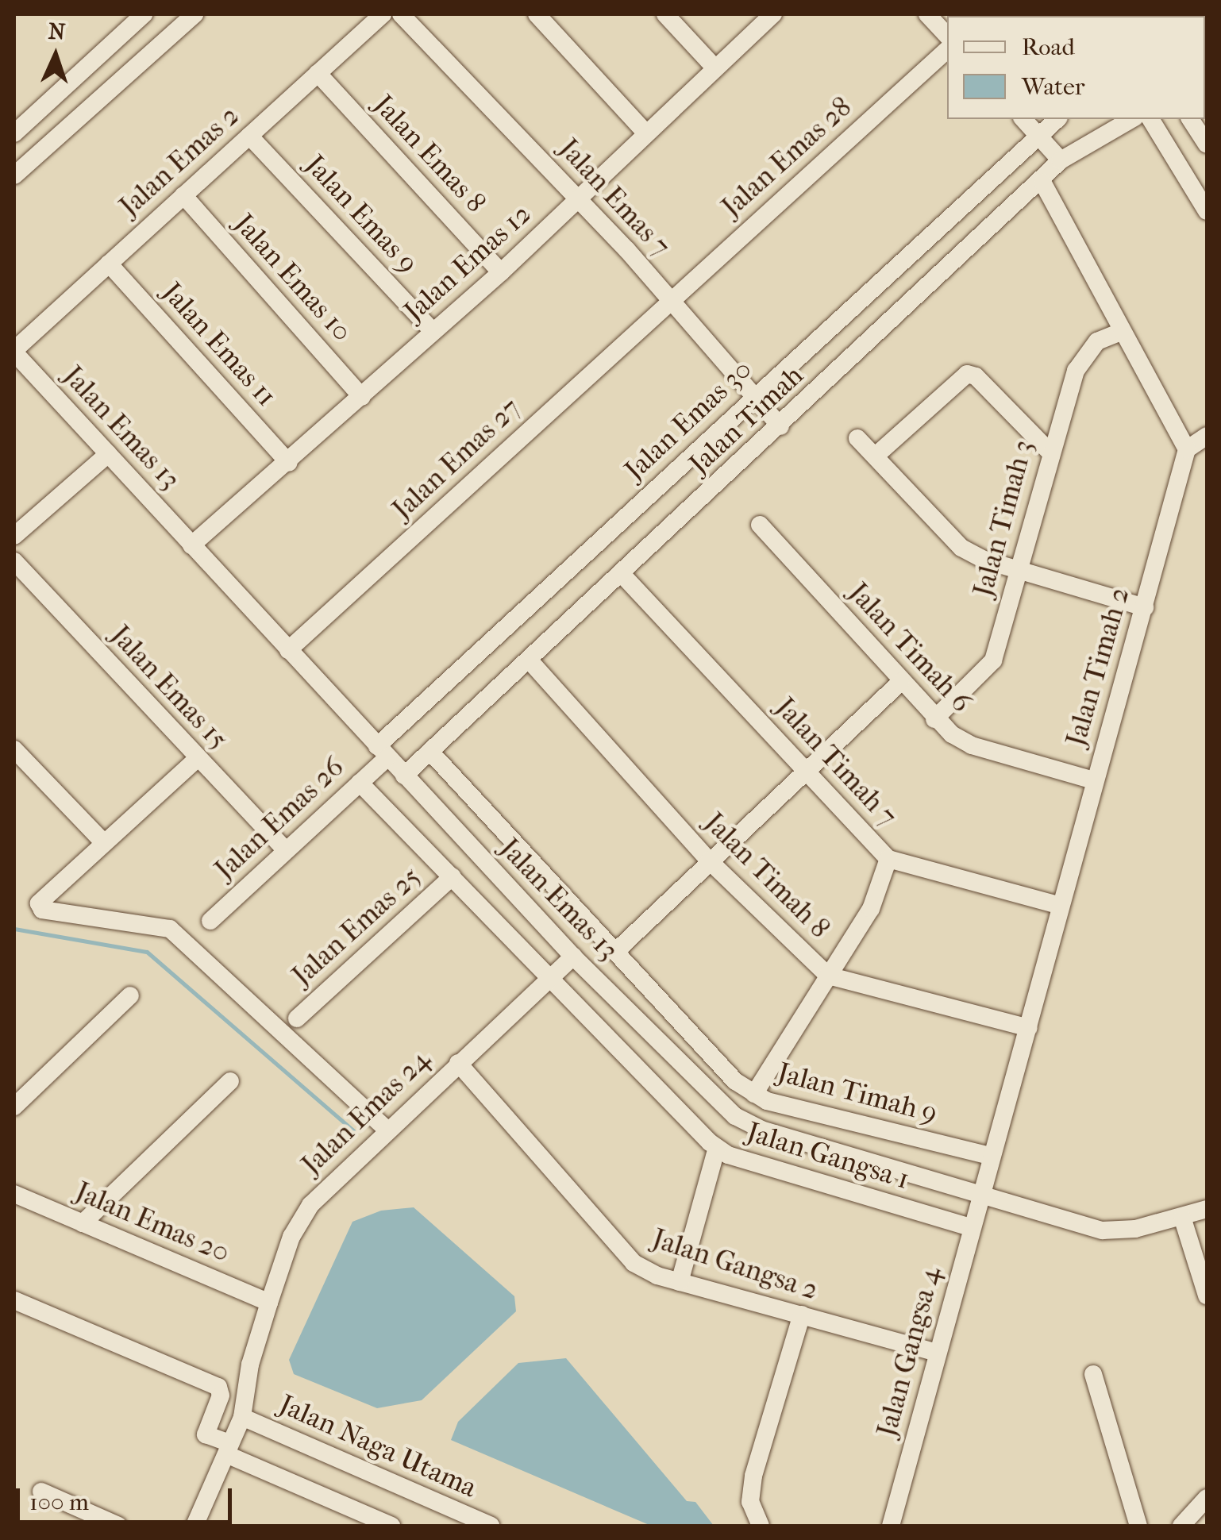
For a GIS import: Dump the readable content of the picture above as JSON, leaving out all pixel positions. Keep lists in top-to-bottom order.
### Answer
{
  "streets": {
    "street": [
      "Jalan Emas 8",
      "Jalan Emas 28",
      "Jalan Emas 2",
      "Jalan Emas 7",
      "Jalan Emas 9",
      "Jalan Emas 12",
      "Jalan Emas 10",
      "Jalan Emas 11",
      "Jalan Emas 30",
      "Jalan Timah",
      "Jalan Emas 13",
      "Jalan Emas 27",
      "Jalan Timah 3",
      "Jalan Timah 6",
      "Jalan Timah 2",
      "Jalan Emas 15",
      "Jalan Timah 7",
      "Jalan Emas 26",
      "Jalan Timah 8",
      "Jalan Emas 25",
      "Jalan Timah 9",
      "Jalan Emas 24",
      "Jalan Gangsa 1",
      "Jalan Emas 20",
      "Jalan Gangsa 2",
      "Jalan Gangsa 4",
      "Jalan Naga Utama"
    ]
  },
  "crossings": [
    ["Jalan Emas 8", "Jalan Emas 2"],
    ["Jalan Emas 8", "Jalan Emas 12"],
    ["Jalan Emas 28", "Jalan Emas 7"],
    ["Jalan Emas 28", "Jalan Emas 27"],
    ["Jalan Emas 2", "Jalan Emas 9"],
    ["Jalan Emas 2", "Jalan Emas 10"],
    ["Jalan Emas 2", "Jalan Emas 11"],
    ["Jalan Emas 2", "Jalan Emas 13"],
    ["Jalan Emas 7", "Jalan Emas 12"],
    ["Jalan Emas 7", "Jalan Emas 30"],
    ["Jalan Emas 7", "Jalan Timah"],
    ["Jalan Emas 7", "Jalan Emas 27"],
    ["Jalan Emas 9", "Jalan Emas 12"],
    ["Jalan Emas 12", "Jalan Emas 10"],
    ["Jalan Emas 12", "Jalan Emas 11"],
    ["Jalan Emas 12", "Jalan Emas 13"],
    ["Jalan Emas 30", "Jalan Emas 13"],
    ["Jalan Emas 30", "Jalan Emas 26"],
    ["Jalan Timah", "Jalan Emas 13"],
    ["Jalan Timah", "Jalan Timah 7"],
    ["Jalan Timah", "Jalan Timah 8"],
    ["Jalan Timah", "Jalan Timah 9"],
    ["Jalan Emas 13", "Jalan Emas 27"],
    ["Jalan Emas 13", "Jalan Timah 2"],
    ["Jalan Emas 13", "Jalan Emas 26"],
    ["Jalan Emas 13", "Jalan Emas 24"],
    ["Jalan Emas 13", "Jalan Gangsa 4"],
    ["Jalan Timah 3", "Jalan Timah 6"],
    ["Jalan Timah 6", "Jalan Timah 2"],
    ["Jalan Timah 2", "Jalan Timah 7"],
    ["Jalan Timah 2", "Jalan Timah 8"],
    ["Jalan Timah 2", "Jalan Timah 9"],
    ["Jalan Timah 2", "Jalan Gangsa 4"],
    ["Jalan Emas 15", "Jalan Emas 26"],
    ["Jalan Emas 26", "Jalan Gangsa 1"],
    ["Jalan Emas 25", "Jalan Gangsa 1"],
    ["Jalan Emas 24", "Jalan Gangsa 1"],
    ["Jalan Emas 24", "Jalan Emas 20"],
    ["Jalan Emas 24", "Jalan Gangsa 2"],
    ["Jalan Emas 24", "Jalan Naga Utama"],
    ["Jalan Gangsa 1", "Jalan Gangsa 4"],
    ["Jalan Gangsa 2", "Jalan Gangsa 4"]
  ],
  "legend": ["Road", "Water"],
  "scale_bar": "100 m",
  "north": "top"
}
